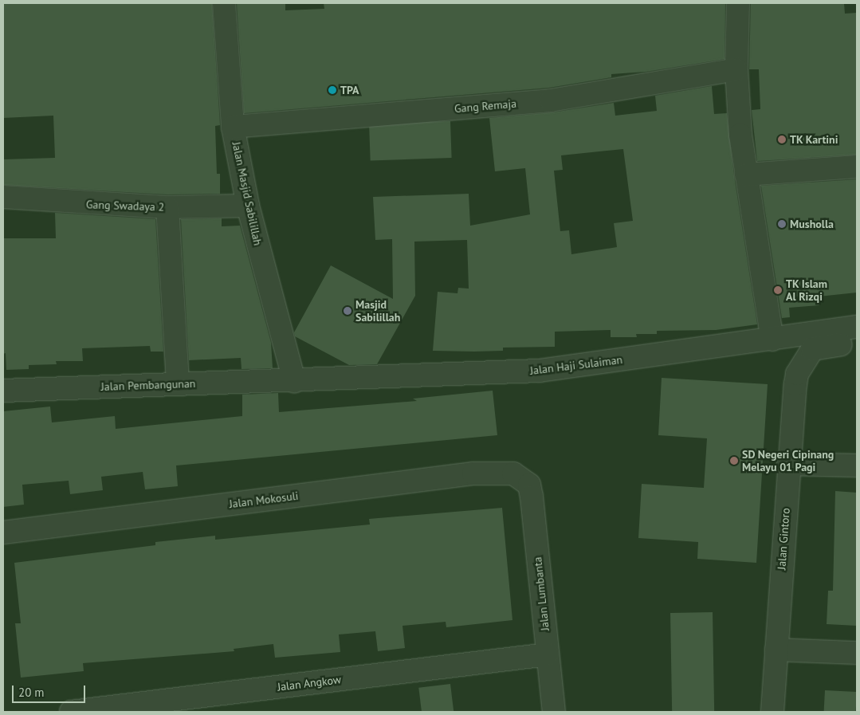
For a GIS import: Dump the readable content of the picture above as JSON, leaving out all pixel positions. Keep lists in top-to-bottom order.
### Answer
{
  "streets": {
    "street": [
      "Gang Remaja",
      "Jalan Masjid Sabilillah",
      "Gang Swadaya 2",
      "Jalan Haji Sulaiman",
      "Jalan Pembangunan",
      "Jalan Mokosuli",
      "Jalan Gintoro",
      "Jalan Lumbanta",
      "Jalan Angkow"
    ]
  },
  "crossings": [
    ["Gang Remaja", "Jalan Masjid Sabilillah"],
    ["Jalan Masjid Sabilillah", "Gang Swadaya 2"],
    ["Jalan Masjid Sabilillah", "Jalan Haji Sulaiman"],
    ["Jalan Masjid Sabilillah", "Jalan Pembangunan"],
    ["Jalan Haji Sulaiman", "Jalan Pembangunan"],
    ["Jalan Mokosuli", "Jalan Lumbanta"],
    ["Jalan Lumbanta", "Jalan Angkow"]
  ],
  "places": [
    "TPA",
    "TK Kartini",
    "Musholla",
    "TK Islam Al Rizqi",
    "Masjid Sabilillah",
    "SD Negeri Cipinang Melayu 01 Pagi"
  ],
  "scale_bar": "20 m"
}
